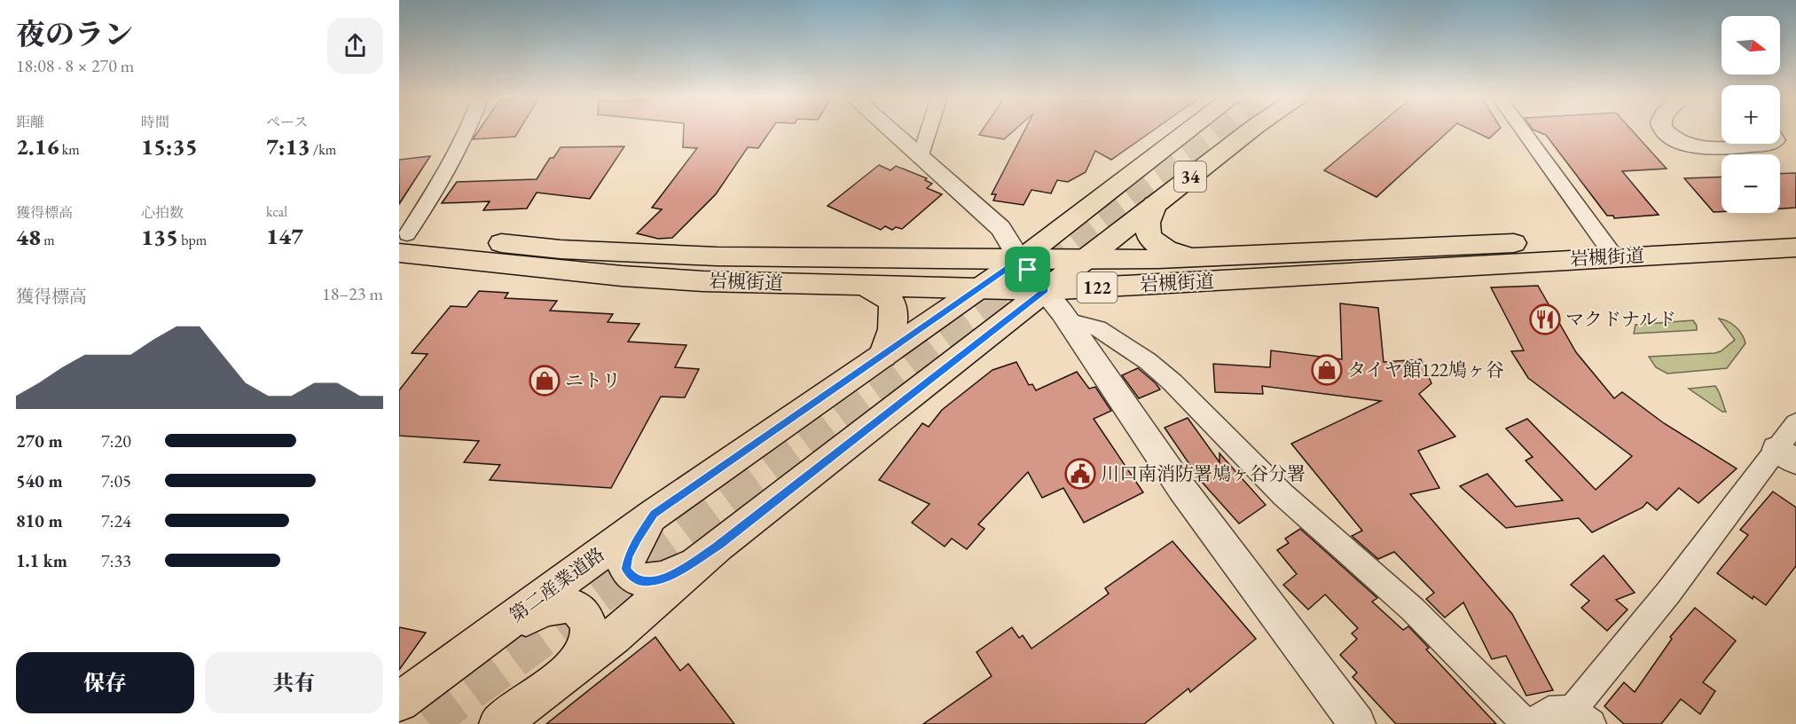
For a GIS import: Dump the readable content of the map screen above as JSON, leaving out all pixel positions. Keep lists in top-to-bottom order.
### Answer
{
  "streets": {
    "main road": [
      "34",
      "岩槻街道",
      "122",
      "第二産業道路"
    ]
  },
  "crossings": [
    ["34", "岩槻街道"],
    ["岩槻街道", "第二産業道路"]
  ],
  "places": {
    "restaurant": ["マクドナルド"],
    "shop": ["タイヤ館122鳩ヶ谷", "ニトリ"],
    "public building": ["川口南消防署鳩ヶ谷分署"]
  },
  "north": "right",
  "page": {
    "heading": ["夜のラン", "18:08 · 8 × 270 m"],
    "map_buttons": ["+", "−"],
    "stats": [
      ["距離", "2.16 km"],
      ["時間", "15:35"],
      ["ペース", "7:13 /km"],
      ["獲得標高", "48 m"],
      ["心拍数", "135 bpm"],
      ["kcal", "147"]
    ],
    "chart": ["獲得標高", "18–23 m"],
    "list": [
      {
        "name": "270 m",
        "note": "7:20"
      },
      {
        "name": "540 m",
        "note": "7:05"
      },
      {
        "name": "810 m",
        "note": "7:24"
      },
      {
        "name": "1.1 km",
        "note": "7:33"
      }
    ],
    "buttons": ["保存", "共有"]
  }
}
